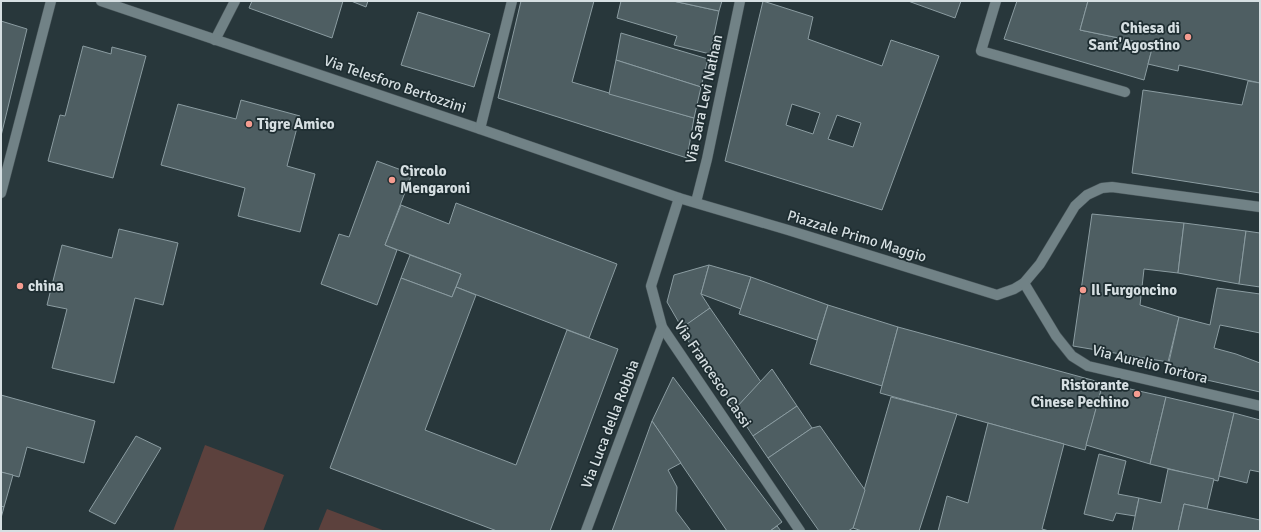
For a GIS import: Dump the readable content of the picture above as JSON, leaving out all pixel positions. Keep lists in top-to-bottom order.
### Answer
{
  "streets": {
    "street": [
      "Via Telesforo Bertozzini",
      "Via Sara Levi Nathan",
      "Piazzale Primo Maggio",
      "Via Aurelio Tortora",
      "Via Francesco Cassi",
      "Via Luca della Robbia"
    ]
  },
  "crossings": [
    ["Via Telesforo Bertozzini", "Piazzale Primo Maggio"],
    ["Via Telesforo Bertozzini", "Via Francesco Cassi"],
    ["Via Sara Levi Nathan", "Piazzale Primo Maggio"],
    ["Piazzale Primo Maggio", "Via Aurelio Tortora"],
    ["Piazzale Primo Maggio", "Via Francesco Cassi"],
    ["Via Francesco Cassi", "Via Luca della Robbia"]
  ],
  "places": [
    "Chiesa di Sant'Agostino",
    "Tigre Amico",
    "Circolo Mengaroni",
    "china",
    "Il Furgoncino",
    "Ristorante Cinese Pechino"
  ]
}
